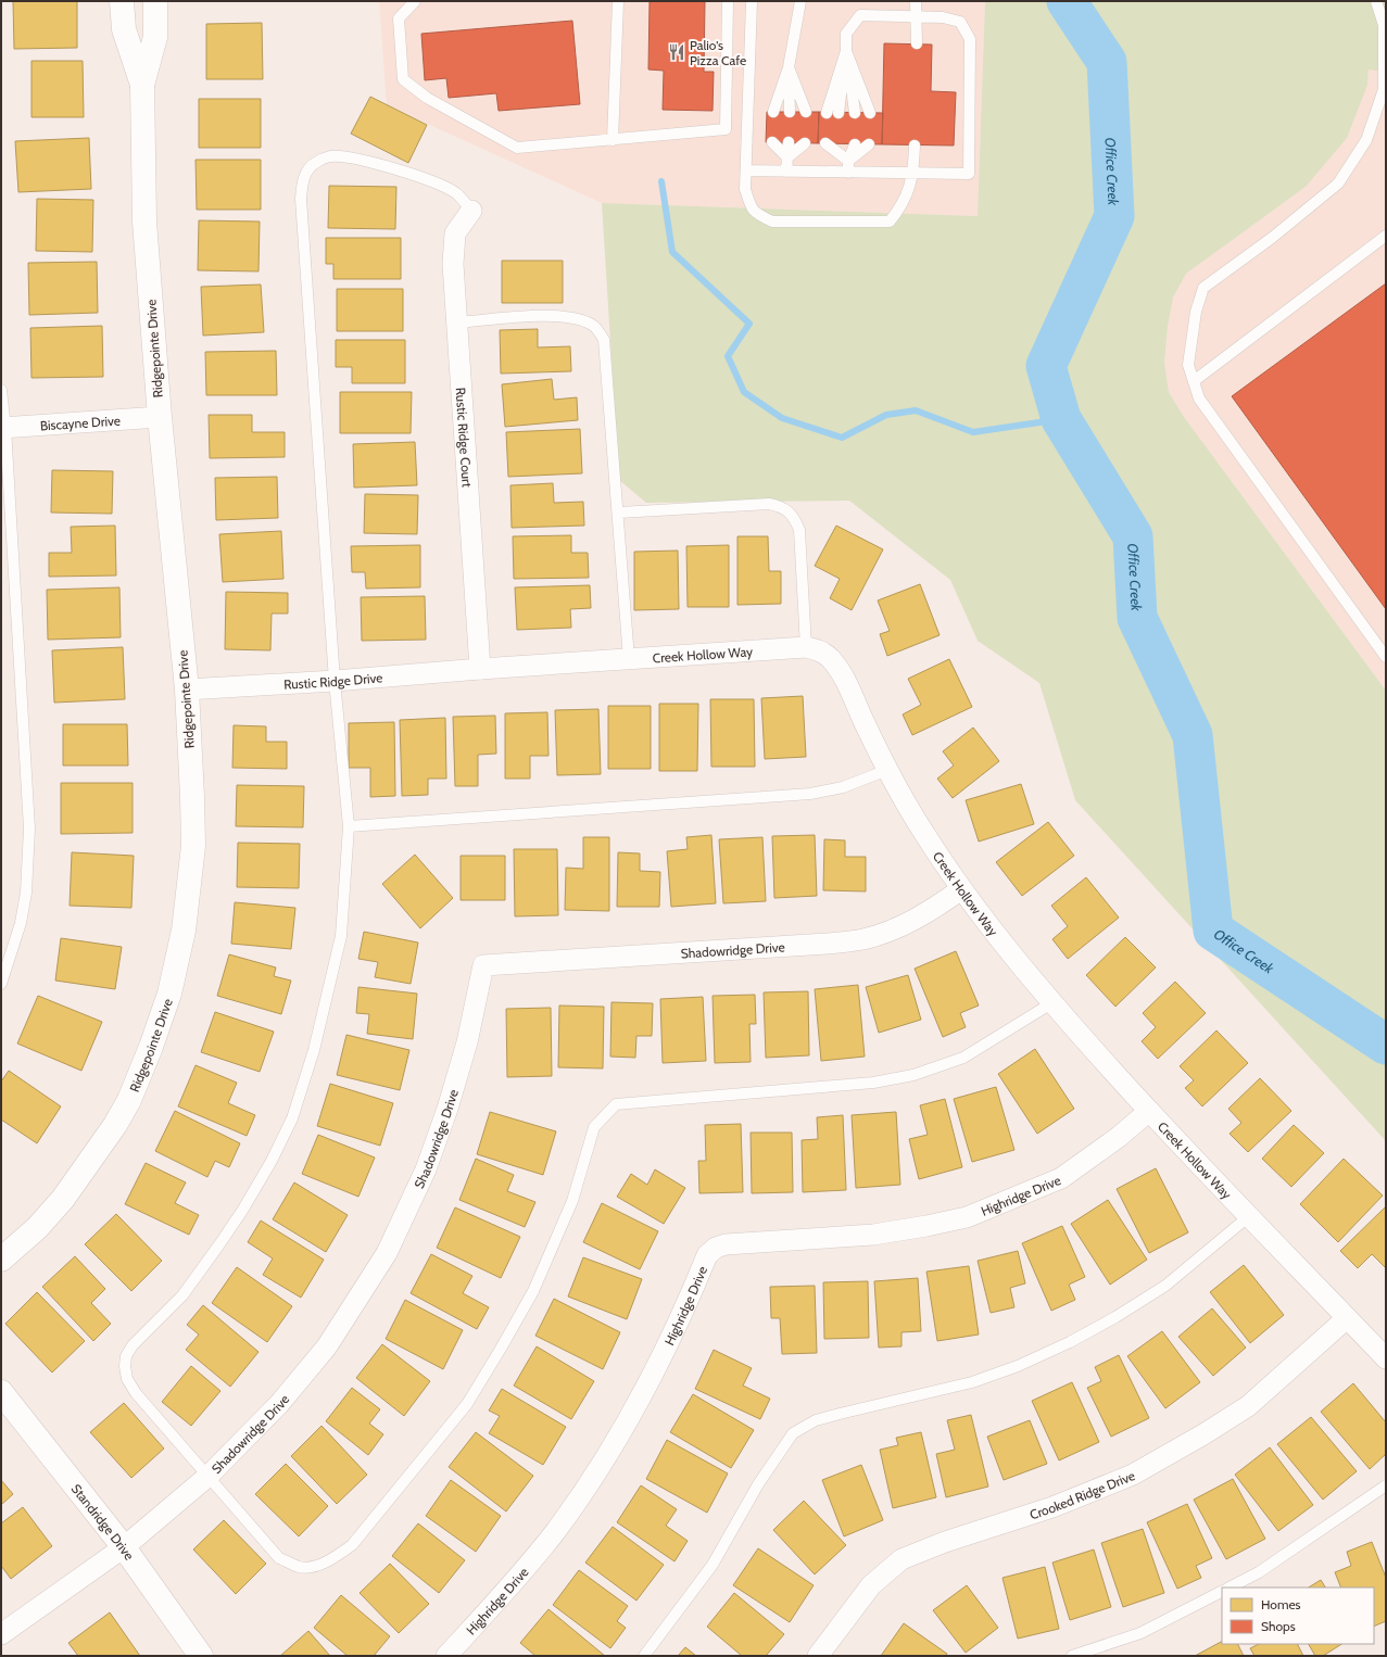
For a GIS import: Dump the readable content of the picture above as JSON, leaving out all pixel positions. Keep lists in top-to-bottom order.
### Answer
{
  "streets": {
    "street": [
      "Ridgepointe Drive",
      "Biscayne Drive",
      "Rustic Ridge Court",
      "Creek Hollow Way",
      "Rustic Ridge Drive",
      "Shadowridge Drive",
      "Highridge Drive",
      "Crooked Ridge Drive",
      "Standridge Drive"
    ]
  },
  "crossings": [
    ["Ridgepointe Drive", "Biscayne Drive"],
    ["Ridgepointe Drive", "Rustic Ridge Drive"],
    ["Rustic Ridge Court", "Creek Hollow Way"],
    ["Rustic Ridge Court", "Rustic Ridge Drive"],
    ["Creek Hollow Way", "Rustic Ridge Drive"],
    ["Creek Hollow Way", "Shadowridge Drive"],
    ["Creek Hollow Way", "Highridge Drive"],
    ["Creek Hollow Way", "Crooked Ridge Drive"],
    ["Shadowridge Drive", "Standridge Drive"]
  ],
  "water": ["Office Creek"],
  "places": {
    "restaurant": ["Palio's Pizza Cafe"]
  },
  "legend": ["Homes", "Shops"]
}
